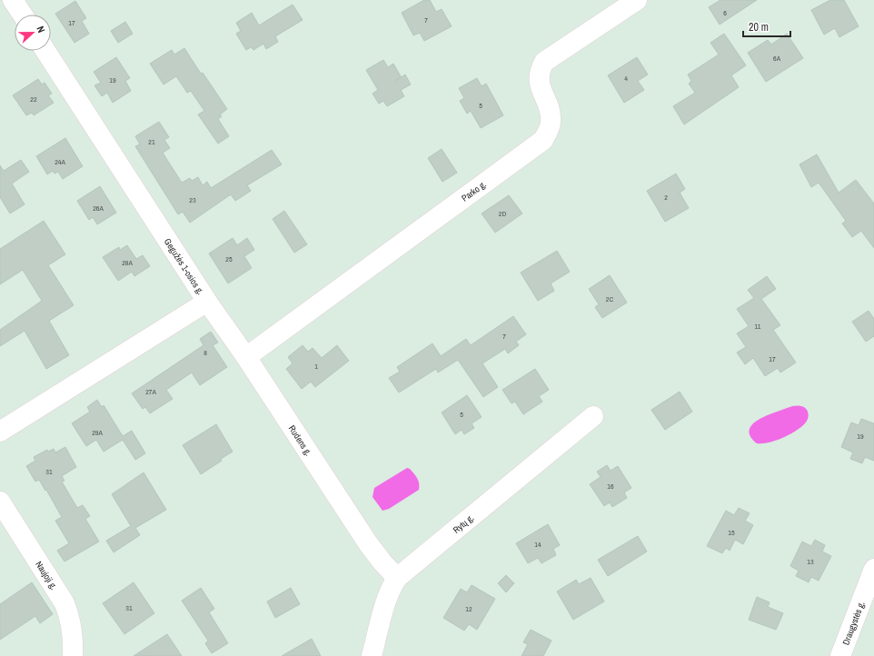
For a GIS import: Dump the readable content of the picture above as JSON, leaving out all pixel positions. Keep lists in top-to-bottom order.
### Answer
{
  "streets": {
    "street": [
      "Parko g.",
      "Gegužės 1-osios g.",
      "Rudens g.",
      "Rytų g.",
      "Naujoji g.",
      "Draugystės g."
    ]
  },
  "crossings": [
    ["Parko g.", "Rudens g."],
    ["Gegužės 1-osios g.", "Rudens g."],
    ["Rudens g.", "Rytų g."]
  ],
  "house_numbers": [
    "6",
    "7",
    "17",
    "6A",
    "4",
    "19",
    "22",
    "5",
    "21",
    "24A",
    "2",
    "23",
    "26A",
    "2D",
    "25",
    "28A",
    "2C",
    "11",
    "7",
    "8",
    "17",
    "1",
    "27A",
    "5",
    "29A",
    "19",
    "31",
    "16",
    "15",
    "14",
    "13",
    "31",
    "12"
  ],
  "scale_bar": "20 m",
  "north": "right"
}
